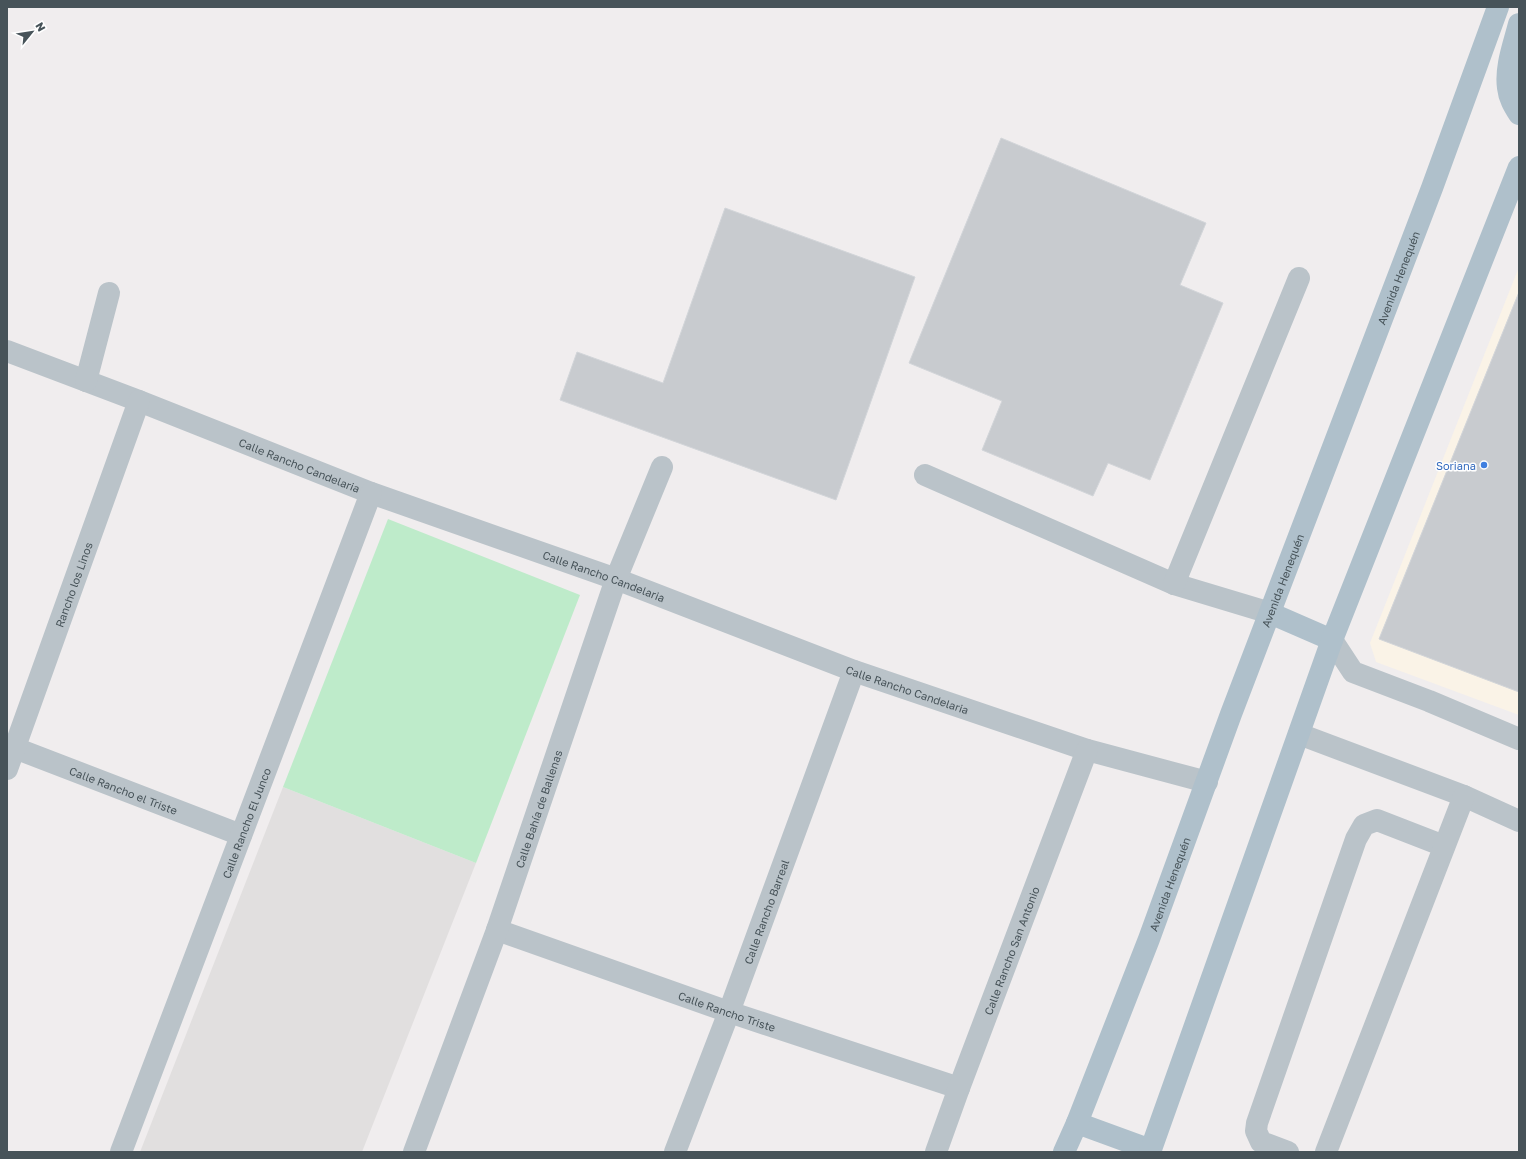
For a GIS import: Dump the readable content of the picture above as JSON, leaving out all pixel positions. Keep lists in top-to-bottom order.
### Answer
{
  "streets": {
    "main road": ["Avenida Henequén"],
    "street": [
      "Calle Rancho Candelaria",
      "Rancho los Linos",
      "Calle Rancho el Triste",
      "Calle Bahía de Ballenas",
      "Calle Rancho El Junco",
      "Calle Rancho Barreal",
      "Calle Rancho San Antonio",
      "Calle Rancho Triste"
    ]
  },
  "crossings": [
    ["Avenida Henequén", "Calle Rancho Candelaria"],
    ["Calle Rancho Candelaria", "Rancho los Linos"],
    ["Calle Rancho Candelaria", "Calle Bahía de Ballenas"],
    ["Calle Rancho Candelaria", "Calle Rancho El Junco"],
    ["Calle Rancho Candelaria", "Calle Rancho Barreal"],
    ["Calle Rancho Candelaria", "Calle Rancho San Antonio"],
    ["Rancho los Linos", "Calle Rancho el Triste"],
    ["Calle Rancho el Triste", "Calle Rancho El Junco"],
    ["Calle Bahía de Ballenas", "Calle Rancho Triste"],
    ["Calle Rancho Barreal", "Calle Rancho Triste"],
    ["Calle Rancho San Antonio", "Calle Rancho Triste"]
  ],
  "places": ["Soriana"],
  "north": "top right"
}
